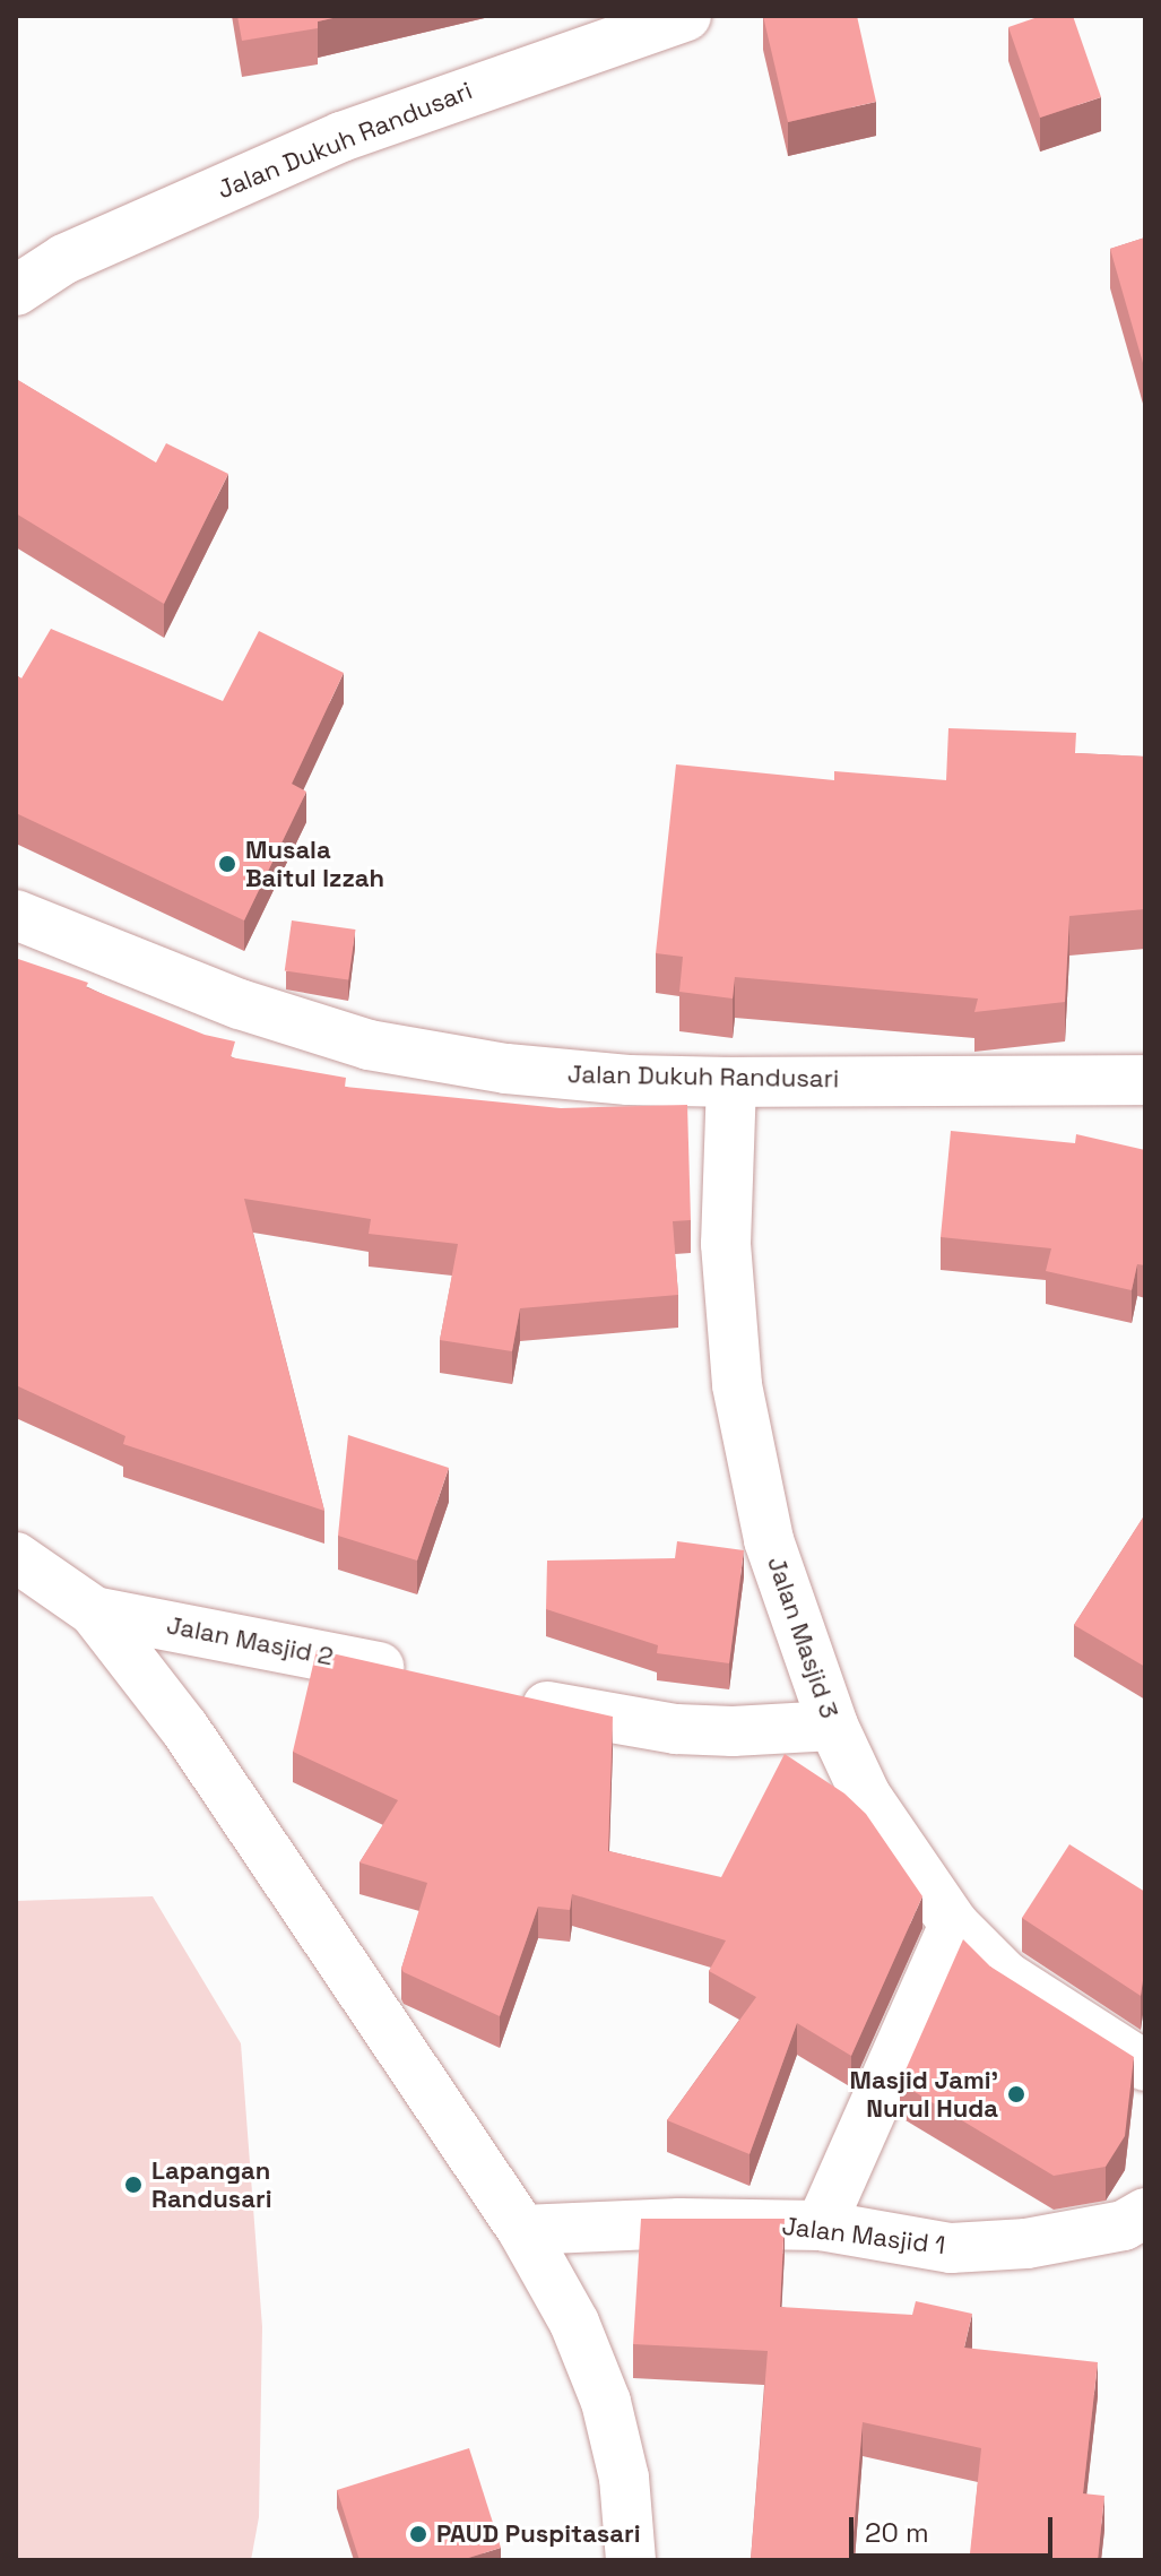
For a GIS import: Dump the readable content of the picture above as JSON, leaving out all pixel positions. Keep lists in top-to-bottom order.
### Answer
{
  "streets": {
    "street": [
      "Jalan Dukuh Randusari",
      "Jalan Masjid 3",
      "Jalan Masjid 2",
      "Jalan Masjid 1"
    ]
  },
  "crossings": [
    ["Jalan Dukuh Randusari", "Jalan Masjid 3"]
  ],
  "places": [
    "Musala Baitul Izzah",
    "Masjid Jami' Nurul Huda",
    "Lapangan Randusari",
    "PAUD Puspitasari"
  ],
  "scale_bar": "20 m"
}
